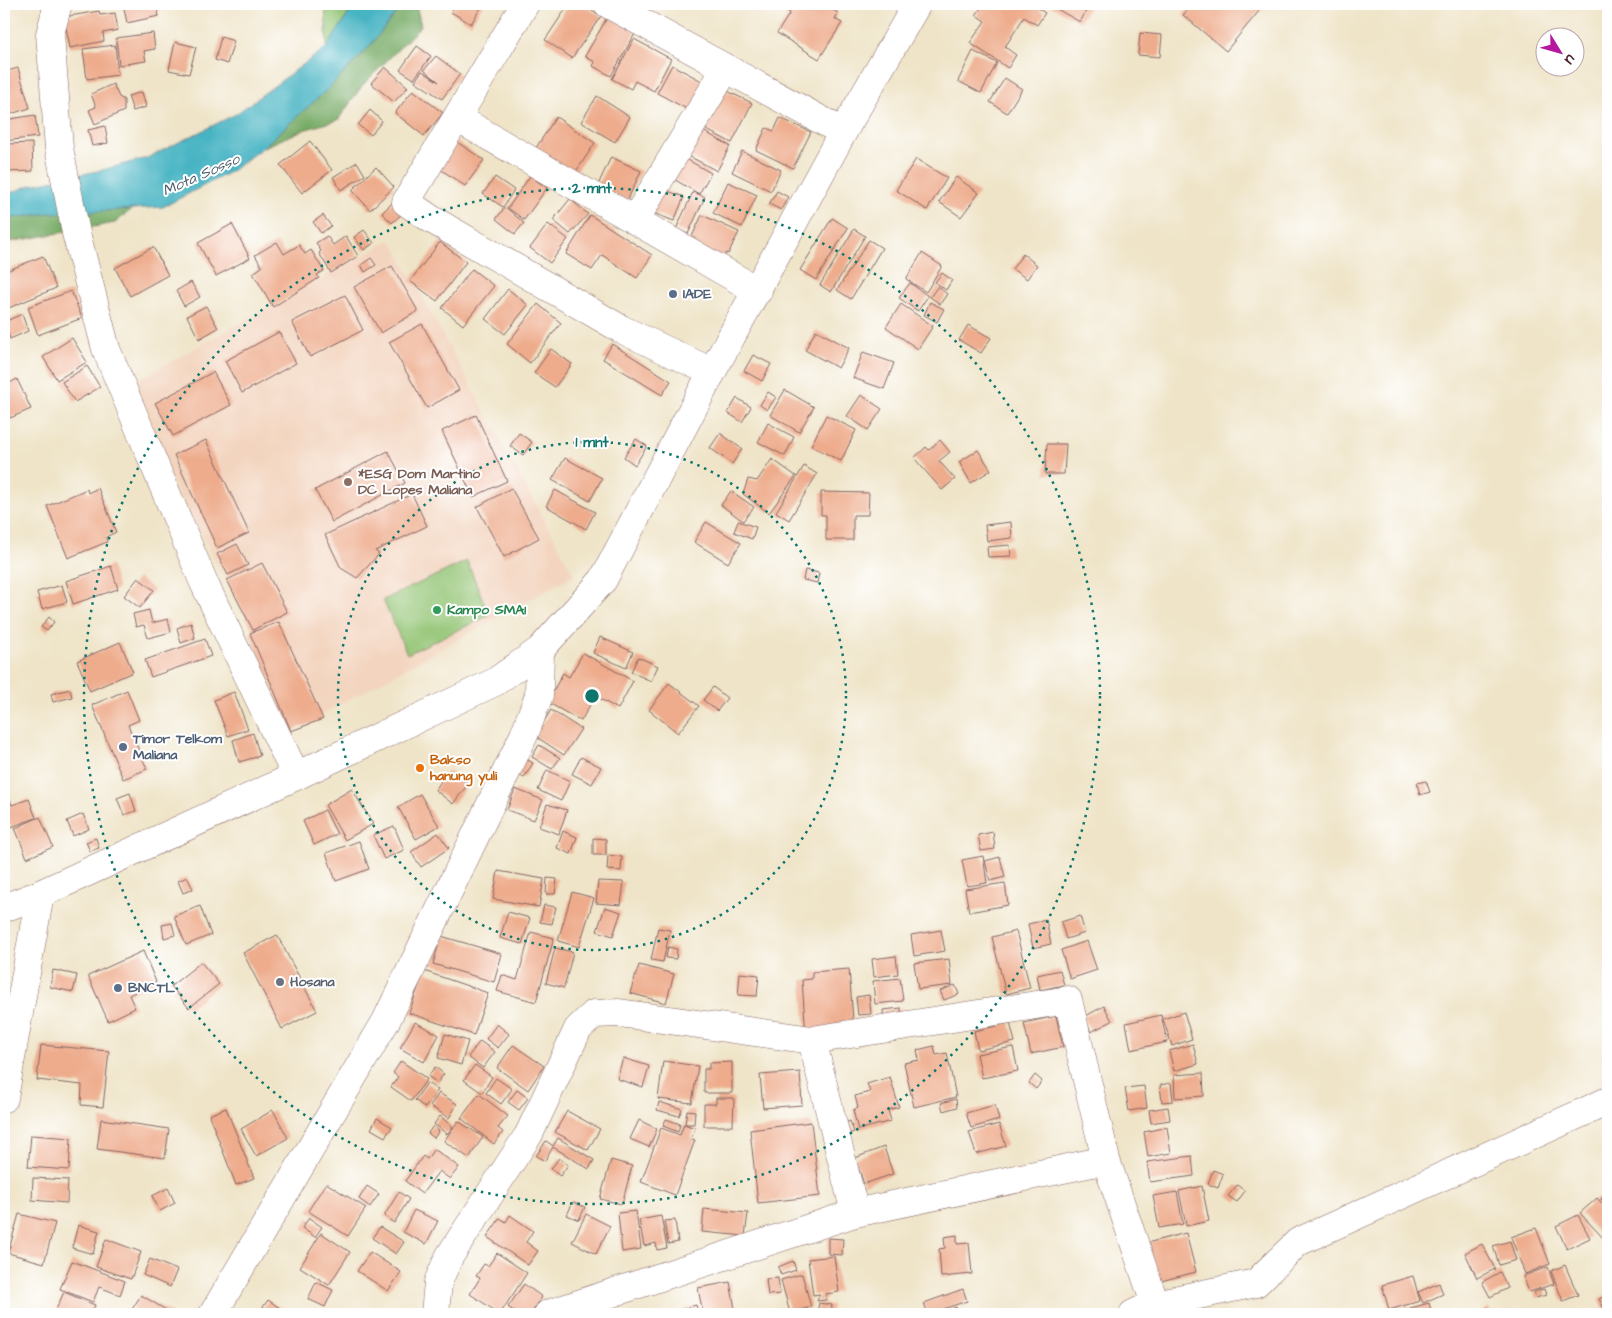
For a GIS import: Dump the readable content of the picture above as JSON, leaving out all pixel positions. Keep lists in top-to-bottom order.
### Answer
{
  "water": ["Mota Sosso"],
  "places": [
    "IADE",
    "*ESG Dom Martino DC Lopes Maliana",
    "Kampo SMA1",
    "Timor Telkom Maliana",
    "Bakso hanung yuli",
    "Hosana",
    "BNCTL"
  ],
  "north": "bottom right",
  "rings": ["2 mnt", "1 mnt"]
}
